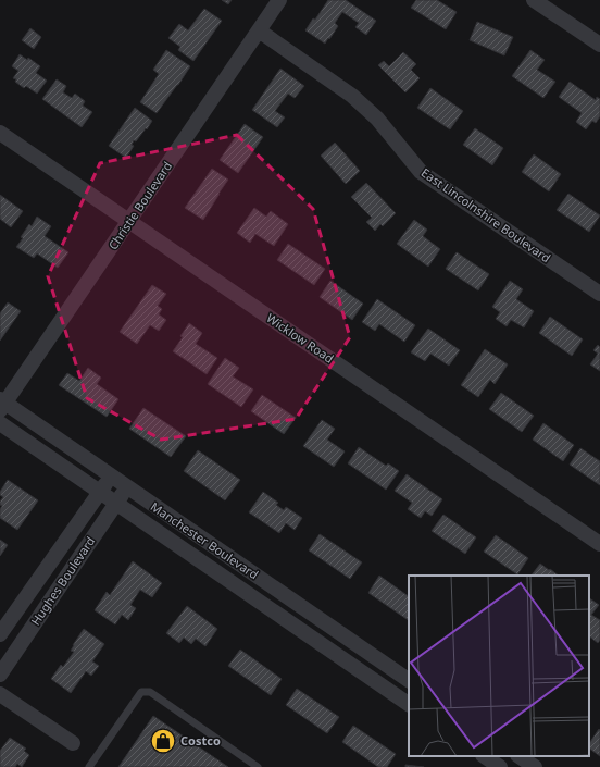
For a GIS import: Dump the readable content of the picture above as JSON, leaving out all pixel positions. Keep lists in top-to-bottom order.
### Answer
{
  "streets": {
    "street": [
      "Christie Boulevard",
      "East Lincolnshire Boulevard",
      "Wicklow Road",
      "Manchester Boulevard",
      "Hughes Boulevard"
    ]
  },
  "crossings": [
    ["Christie Boulevard", "East Lincolnshire Boulevard"],
    ["Christie Boulevard", "Wicklow Road"],
    ["Christie Boulevard", "Manchester Boulevard"],
    ["Manchester Boulevard", "Hughes Boulevard"]
  ],
  "places": {
    "shop": ["Costco"]
  }
}
